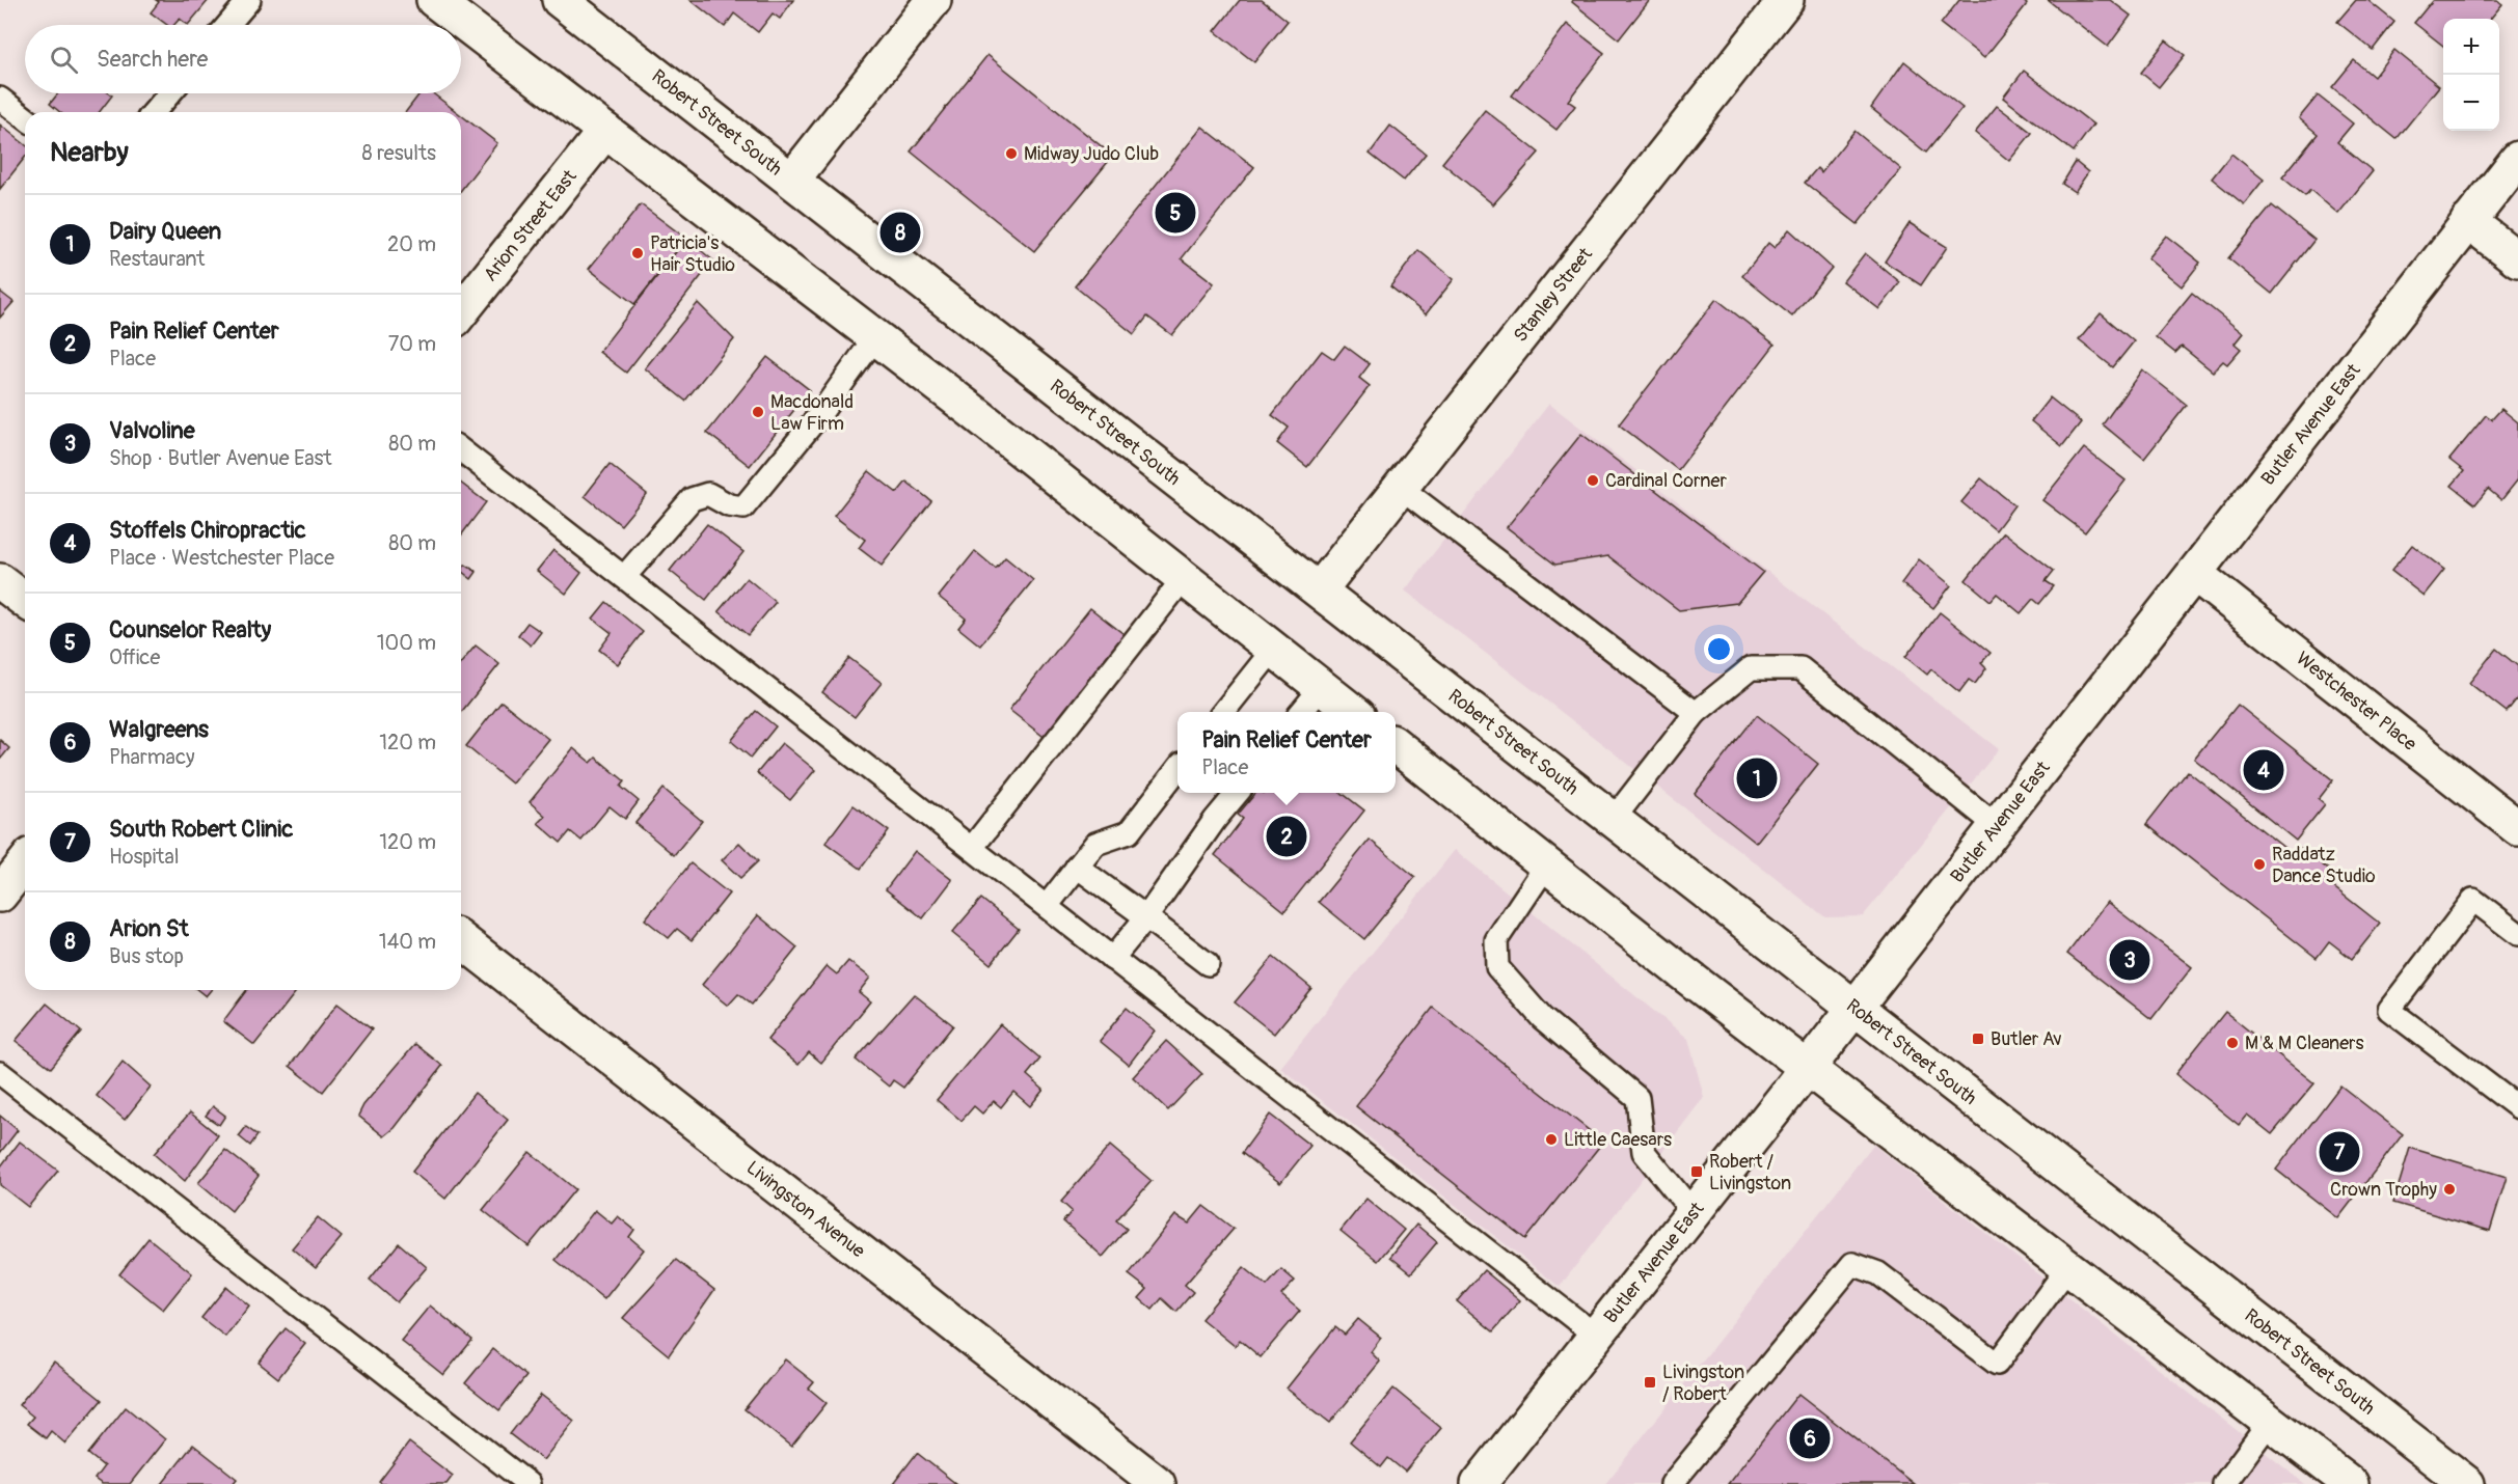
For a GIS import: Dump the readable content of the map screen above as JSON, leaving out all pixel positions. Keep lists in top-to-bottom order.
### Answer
{
  "streets": {
    "main road": [
      "Robert Street South",
      "Arion Street East",
      "Stanley Street",
      "Butler Avenue East",
      "Westchester Place",
      "Livingston Avenue"
    ]
  },
  "crossings": [
    ["Robert Street South", "Stanley Street"],
    ["Robert Street South", "Butler Avenue East"],
    ["Butler Avenue East", "Westchester Place"]
  ],
  "places": {
    "other": [
      "Midway Judo Club",
      "Patricia's Hair Studio",
      "Macdonald Law Firm",
      "Cardinal Corner",
      "Raddatz Dance Studio",
      "M & M Cleaners",
      "Little Caesars",
      "Crown Trophy"
    ],
    "transit": ["Butler Av", "Robert / Livingston", "Livingston / Robert"]
  },
  "page": {
    "map_buttons": ["+", "−"],
    "search": "Search here",
    "heading": ["Nearby", "8 results"],
    "pins": [
      "5",
      "8",
      "4",
      "1",
      "2",
      "3",
      "7",
      "6"
    ],
    "list": [
      {
        "mark": "1",
        "name": "Dairy Queen",
        "note": "Restaurant",
        "value": "20 m"
      },
      {
        "mark": "2",
        "name": "Pain Relief Center",
        "note": "Place",
        "value": "70 m"
      },
      {
        "mark": "3",
        "name": "Valvoline",
        "note": "Shop · Butler Avenue East",
        "value": "80 m"
      },
      {
        "mark": "4",
        "name": "Stoffels Chiropractic",
        "note": "Place · Westchester Place",
        "value": "80 m"
      },
      {
        "mark": "5",
        "name": "Counselor Realty",
        "note": "Office",
        "value": "100 m"
      },
      {
        "mark": "6",
        "name": "Walgreens",
        "note": "Pharmacy",
        "value": "120 m"
      },
      {
        "mark": "7",
        "name": "South Robert Clinic",
        "note": "Hospital",
        "value": "120 m"
      },
      {
        "mark": "8",
        "name": "Arion St",
        "note": "Bus stop",
        "value": "140 m"
      }
    ],
    "popup": ["Pain Relief Center", "Place"]
  }
}
